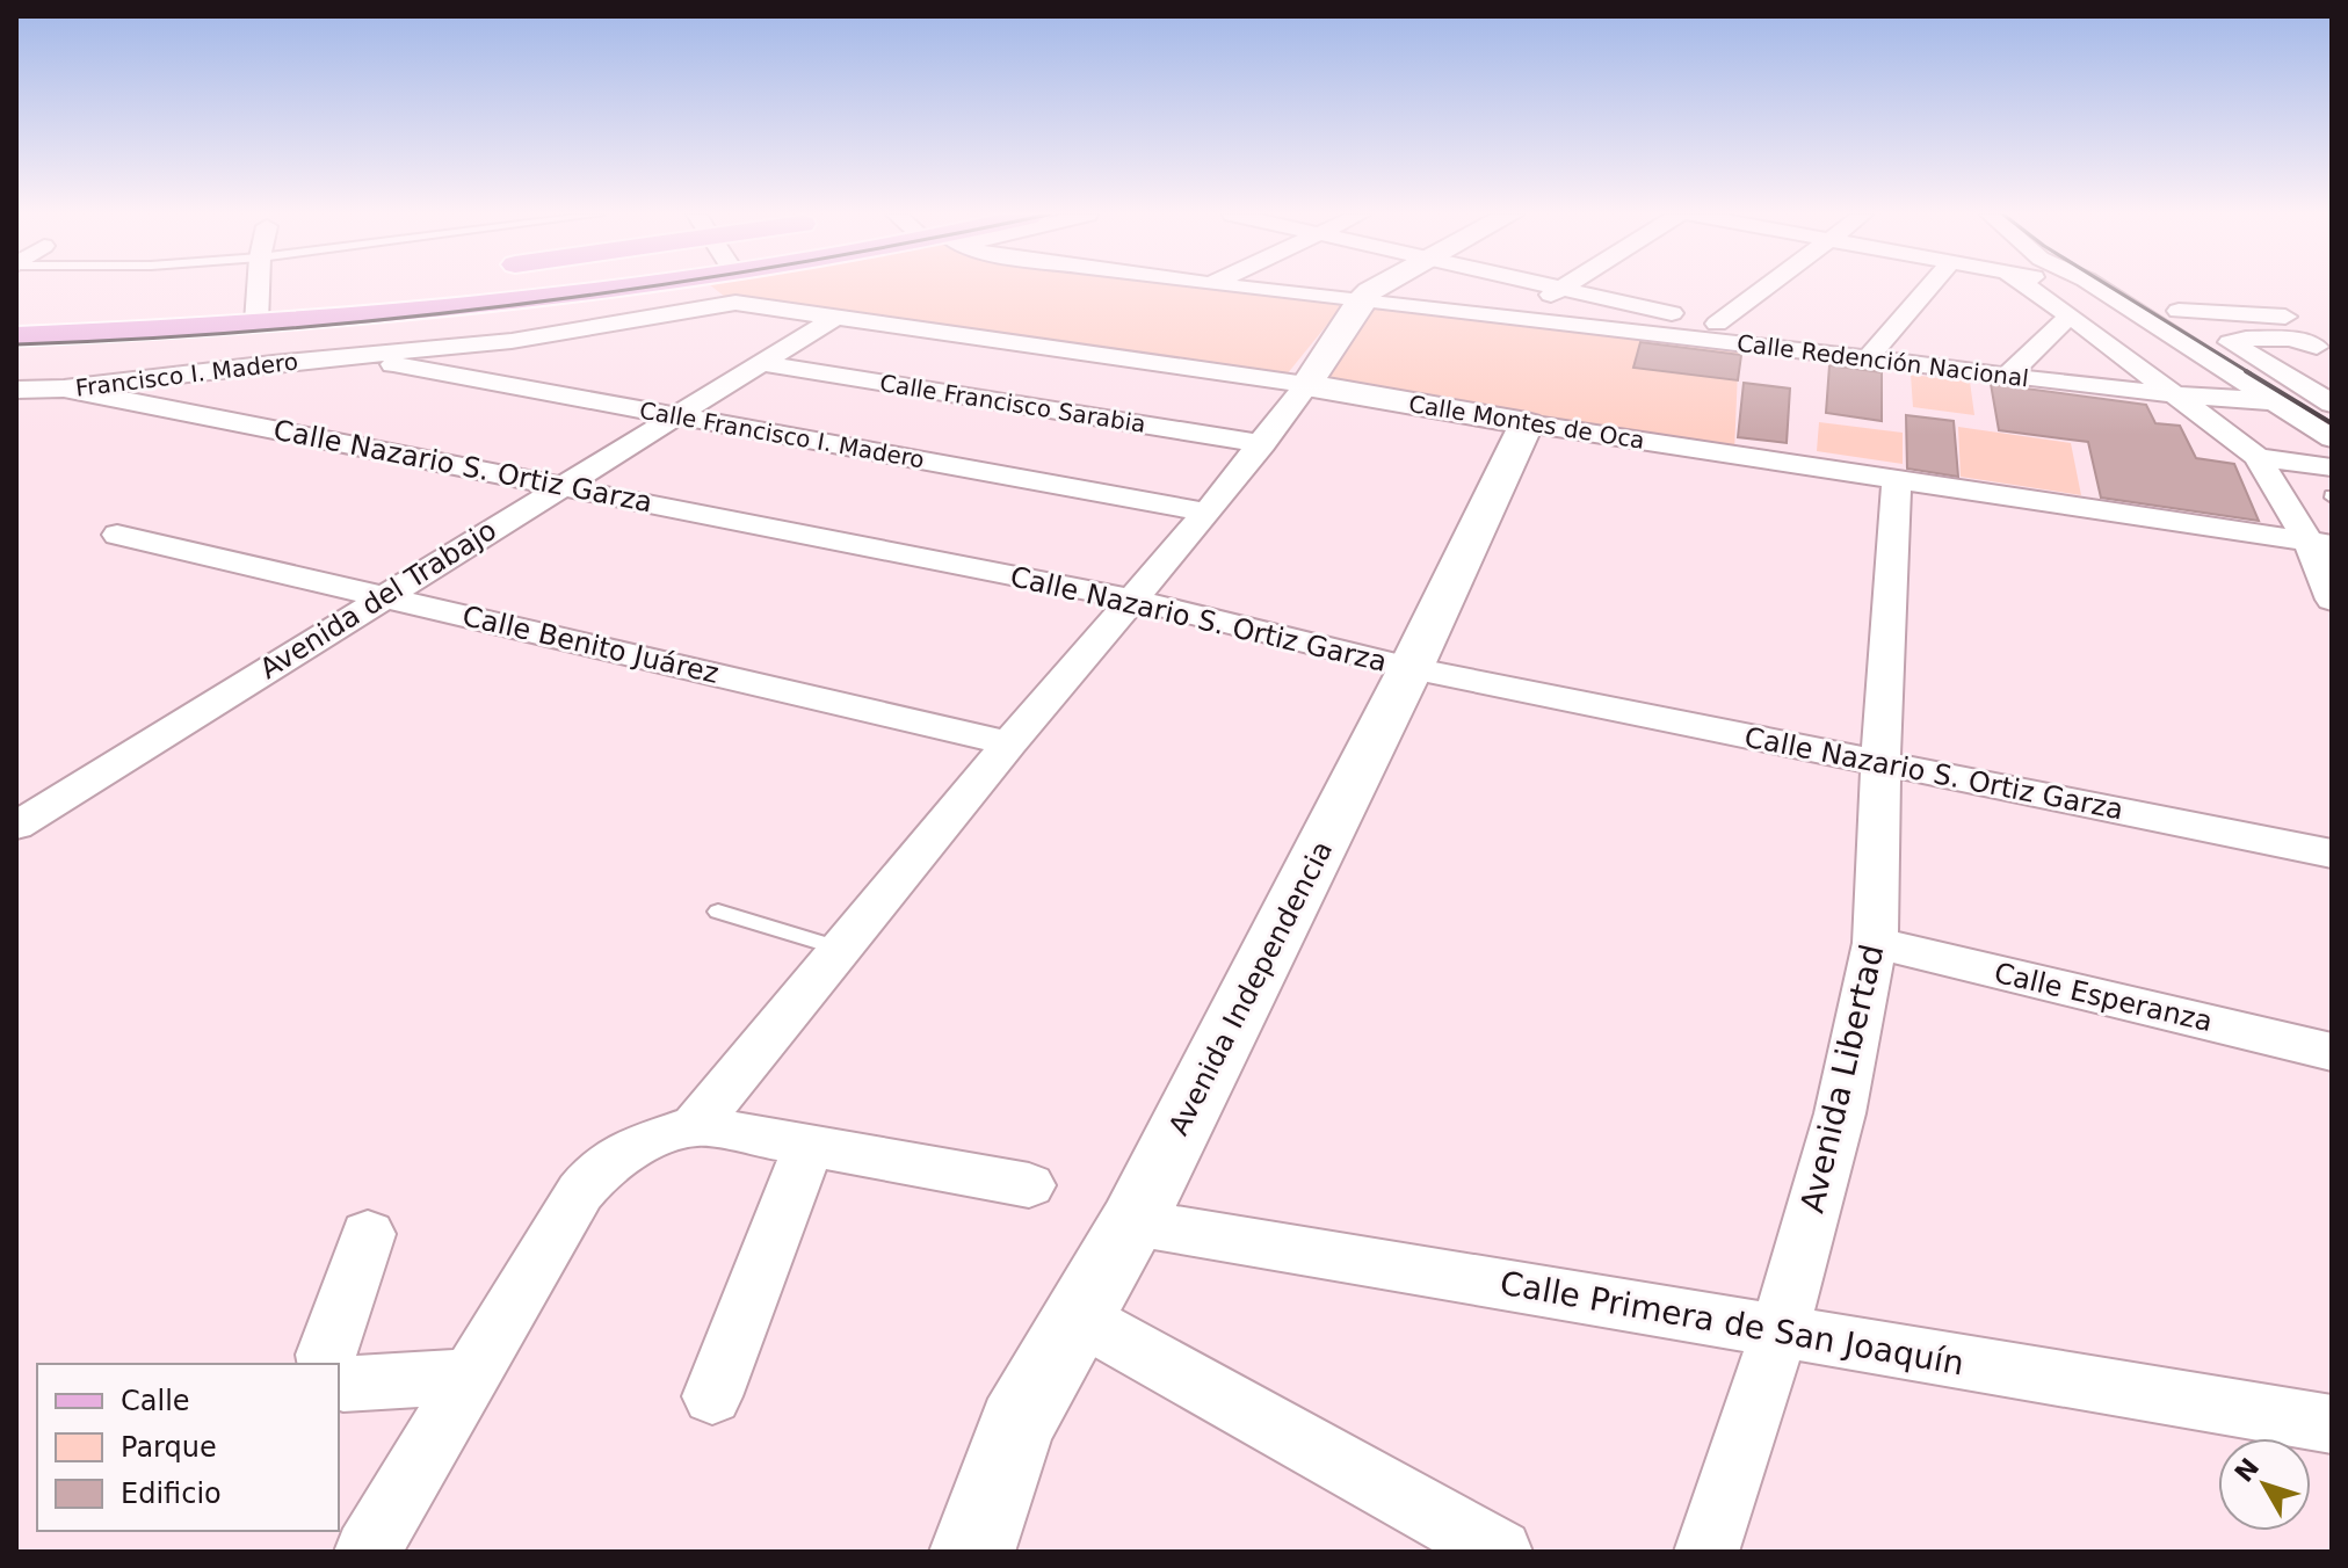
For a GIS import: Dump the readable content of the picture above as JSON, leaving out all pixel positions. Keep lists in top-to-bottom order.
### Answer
{
  "streets": {
    "main road": ["Calle Montes de Oca", "Avenida Independencia"],
    "street": [
      "Calle Redención Nacional",
      "Francisco I. Madero",
      "Calle Francisco Sarabia",
      "Calle Francisco I. Madero",
      "Calle Nazario S. Ortiz Garza",
      "Avenida del Trabajo",
      "Calle Benito Juárez",
      "Calle Esperanza",
      "Avenida Libertad",
      "Calle Primera de San Joaquín"
    ]
  },
  "crossings": [
    ["Francisco I. Madero", "Calle Montes de Oca"],
    ["Francisco I. Madero", "Calle Francisco I. Madero"],
    ["Francisco I. Madero", "Calle Nazario S. Ortiz Garza"],
    ["Calle Francisco Sarabia", "Avenida del Trabajo"],
    ["Calle Montes de Oca", "Avenida del Trabajo"],
    ["Calle Montes de Oca", "Avenida Independencia"],
    ["Calle Montes de Oca", "Avenida Libertad"],
    ["Calle Francisco I. Madero", "Avenida del Trabajo"],
    ["Calle Nazario S. Ortiz Garza", "Avenida del Trabajo"],
    ["Calle Nazario S. Ortiz Garza", "Avenida Independencia"],
    ["Calle Nazario S. Ortiz Garza", "Avenida Libertad"],
    ["Avenida del Trabajo", "Calle Benito Juárez"],
    ["Avenida Independencia", "Calle Primera de San Joaquín"],
    ["Calle Esperanza", "Avenida Libertad"],
    ["Avenida Libertad", "Calle Primera de San Joaquín"]
  ],
  "legend": ["Calle", "Parque", "Edificio"],
  "north": "top left"
}
